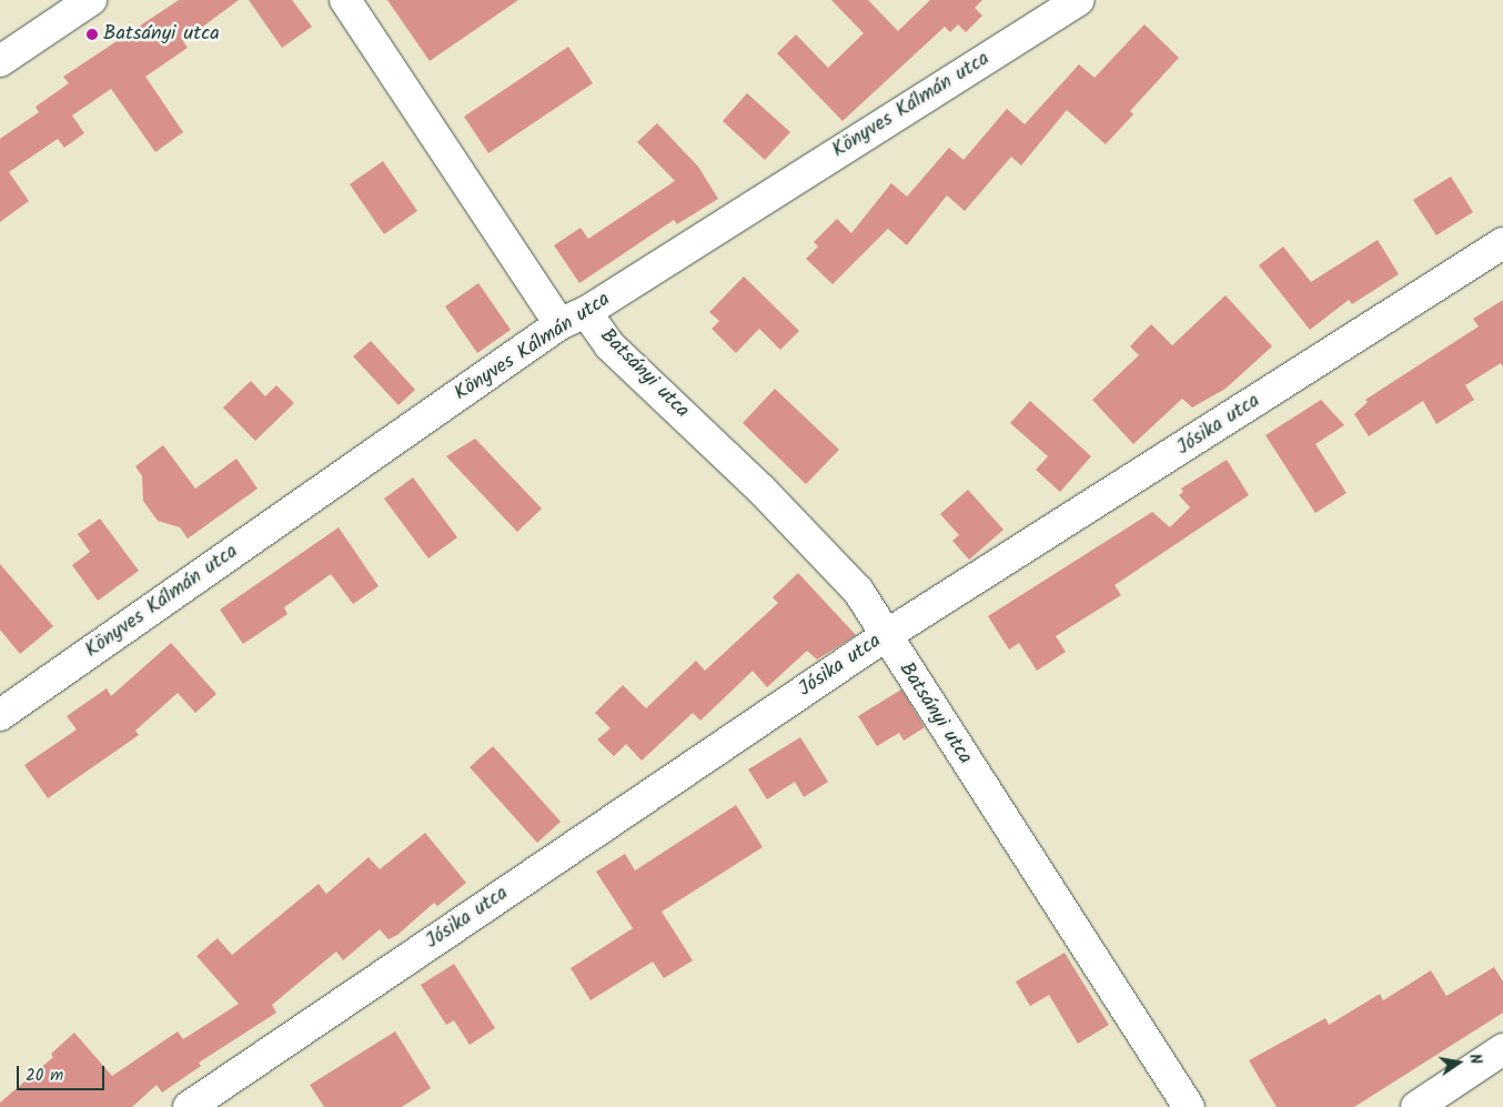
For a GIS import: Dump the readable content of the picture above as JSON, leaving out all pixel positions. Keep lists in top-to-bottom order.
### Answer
{
  "streets": {
    "street": ["Könyves Kálmán utca", "Batsányi utca", "Jósika utca"]
  },
  "crossings": [
    ["Könyves Kálmán utca", "Batsányi utca"],
    ["Batsányi utca", "Jósika utca"]
  ],
  "places": ["Batsányi utca"],
  "scale_bar": "20 m",
  "north": "right"
}
